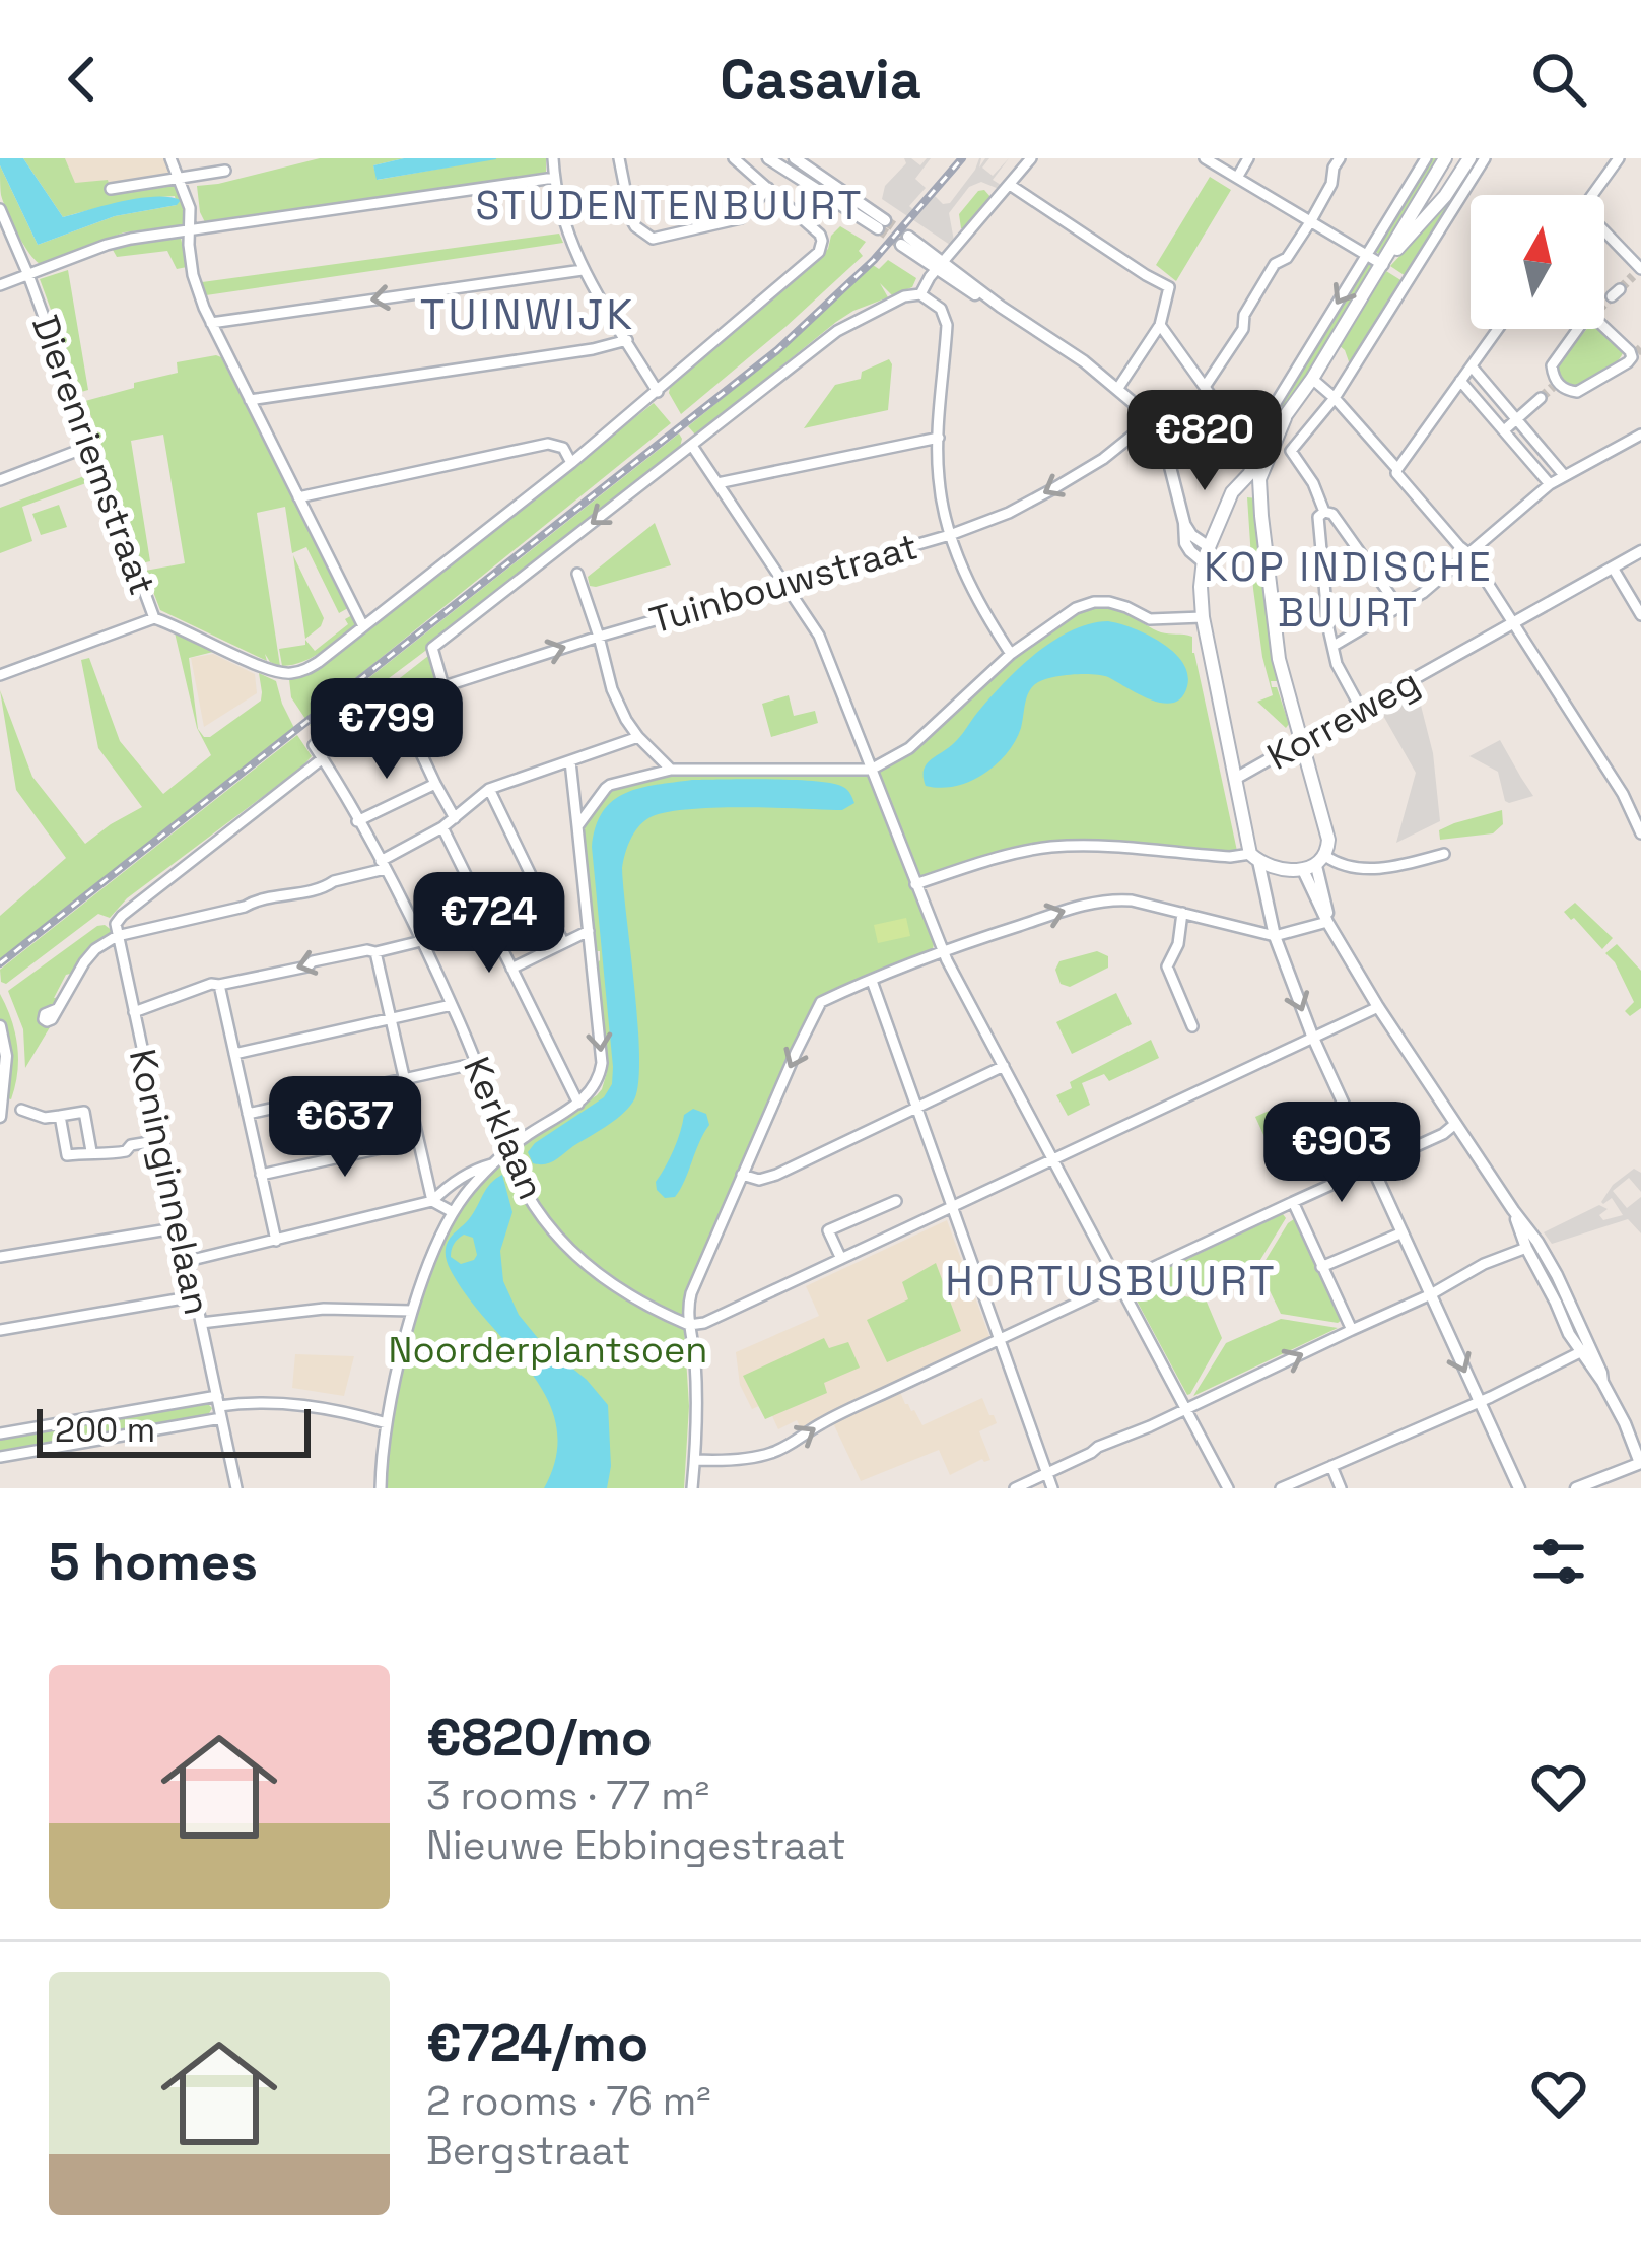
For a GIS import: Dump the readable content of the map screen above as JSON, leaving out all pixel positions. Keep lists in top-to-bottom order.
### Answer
{
  "streets": {
    "street": [
      "Dierenriemstraat",
      "Tuinbouwstraat",
      "Korreweg",
      "Kerklaan",
      "Koninginnelaan"
    ]
  },
  "crossings": [
    ["Tuinbouwstraat", "Kerklaan"]
  ],
  "districts": [
    "STUDENTENBUURT",
    "TUINWIJK",
    "KOP INDISCHE BUURT",
    "HORTUSBUURT"
  ],
  "parks": ["Noorderplantsoen"],
  "scale_bar": "200 m",
  "north": "top",
  "page": {
    "header": "Casavia",
    "price": [
      "€820",
      "€799",
      "€724",
      "€637",
      "€903"
    ],
    "scale": "200 m",
    "heading": "5 homes",
    "list": [
      {
        "name": "€820/mo",
        "note": "3 rooms · 77 m² · Nieuwe Ebbingestraat"
      },
      {
        "name": "€724/mo",
        "note": "2 rooms · 76 m² · Bergstraat"
      }
    ]
  }
}
